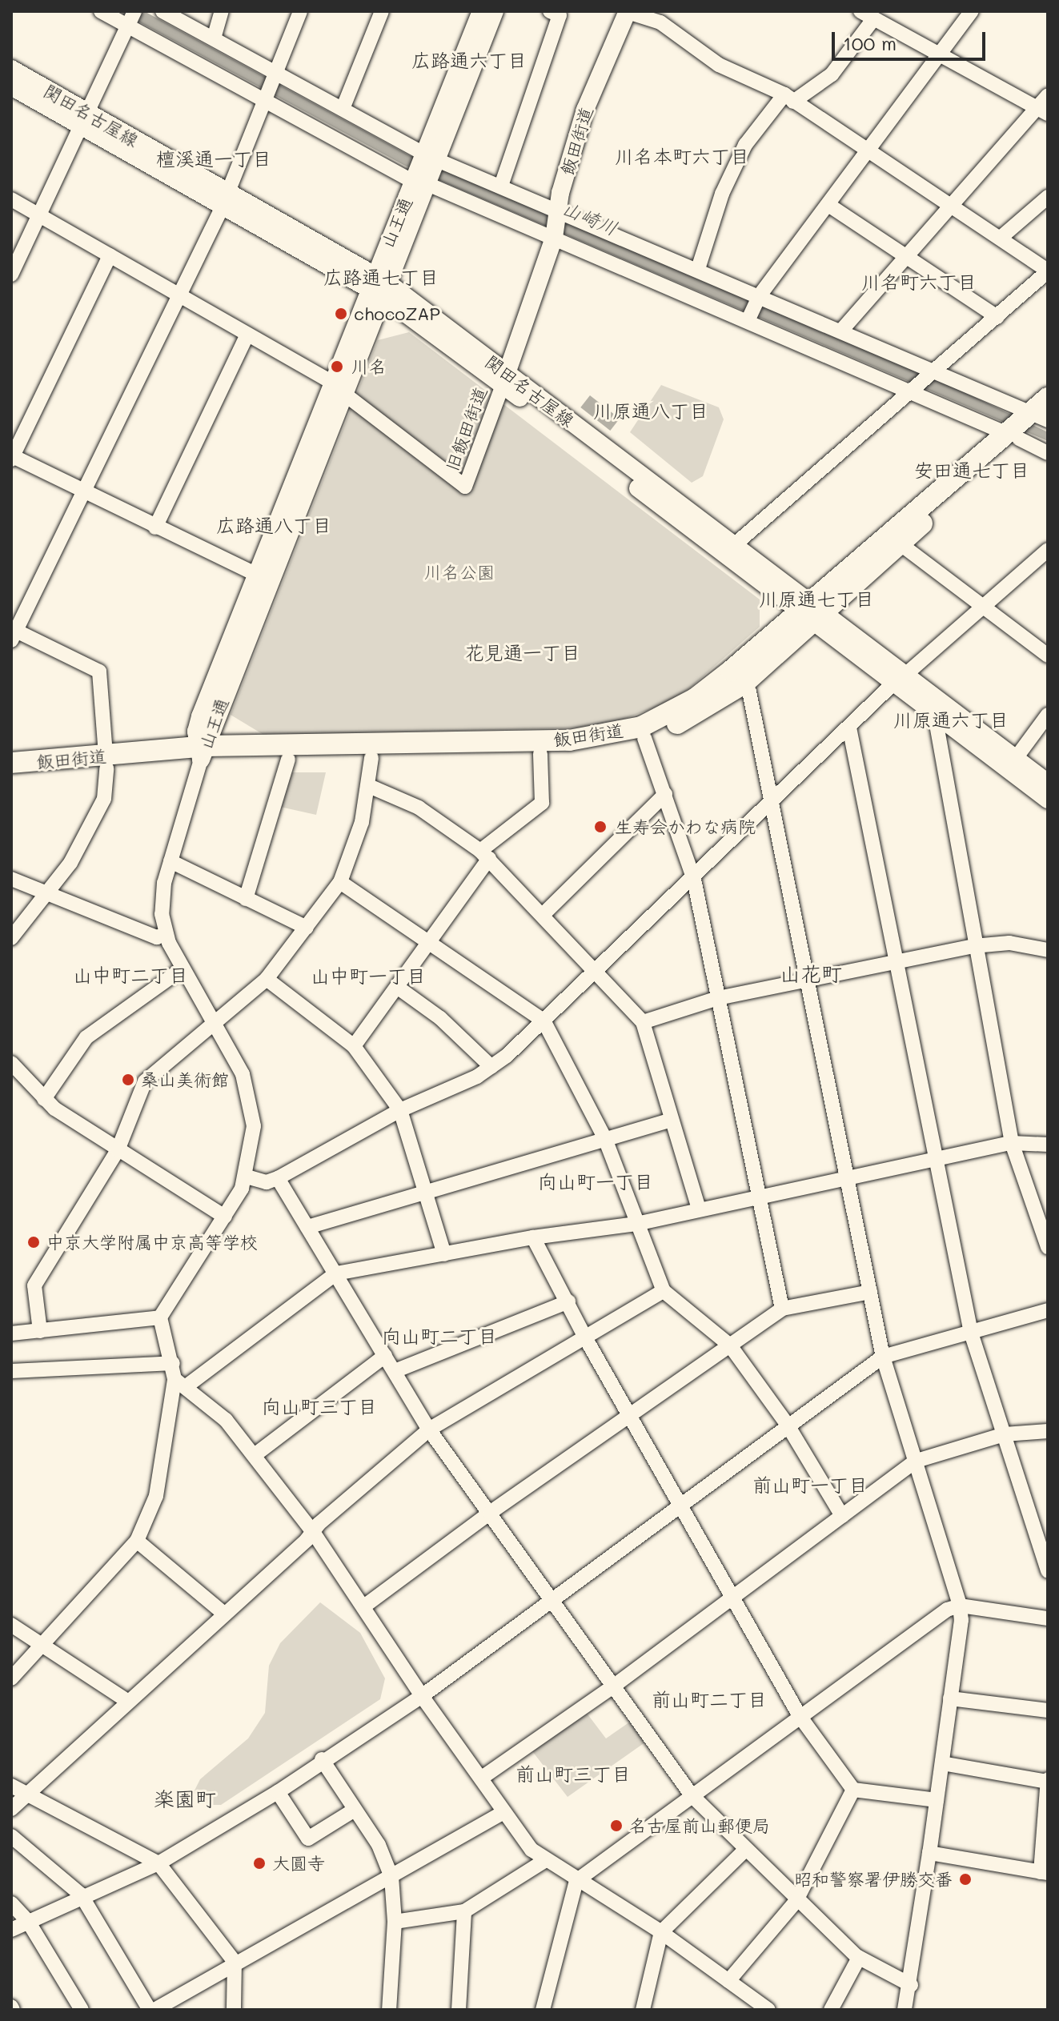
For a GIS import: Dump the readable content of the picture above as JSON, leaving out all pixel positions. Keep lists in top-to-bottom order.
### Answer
{
  "streets": {
    "highway": ["飯田街道"],
    "main road": ["関田名古屋線", "山王通"],
    "street": ["旧飯田街道"]
  },
  "crossings": [
    ["関田名古屋線", "飯田街道"],
    ["関田名古屋線", "山王通"],
    ["関田名古屋線", "旧飯田街道"],
    ["飯田街道", "山王通"],
    ["飯田街道", "旧飯田街道"],
    ["山王通", "旧飯田街道"]
  ],
  "districts": [
    "広路通六丁目",
    "川名本町六丁目",
    "檀溪通一丁目",
    "広路通七丁目",
    "川名町六丁目",
    "川原通八丁目",
    "安田通七丁目",
    "広路通八丁目",
    "川原通七丁目",
    "花見通一丁目",
    "川原通六丁目",
    "山花町",
    "山中町二丁目",
    "山中町一丁目",
    "向山町一丁目",
    "向山町二丁目",
    "向山町三丁目",
    "前山町一丁目",
    "前山町二丁目",
    "前山町三丁目",
    "楽園町"
  ],
  "water": ["山崎川"],
  "parks": ["川名公園"],
  "places": [
    "chocoZAP",
    "川名",
    "生寿会かわな病院",
    "桑山美術館",
    "中京大学附属中京高等学校",
    "名古屋前山郵便局",
    "大圓寺",
    "昭和警察署伊勝交番"
  ],
  "scale_bar": "100 m"
}
